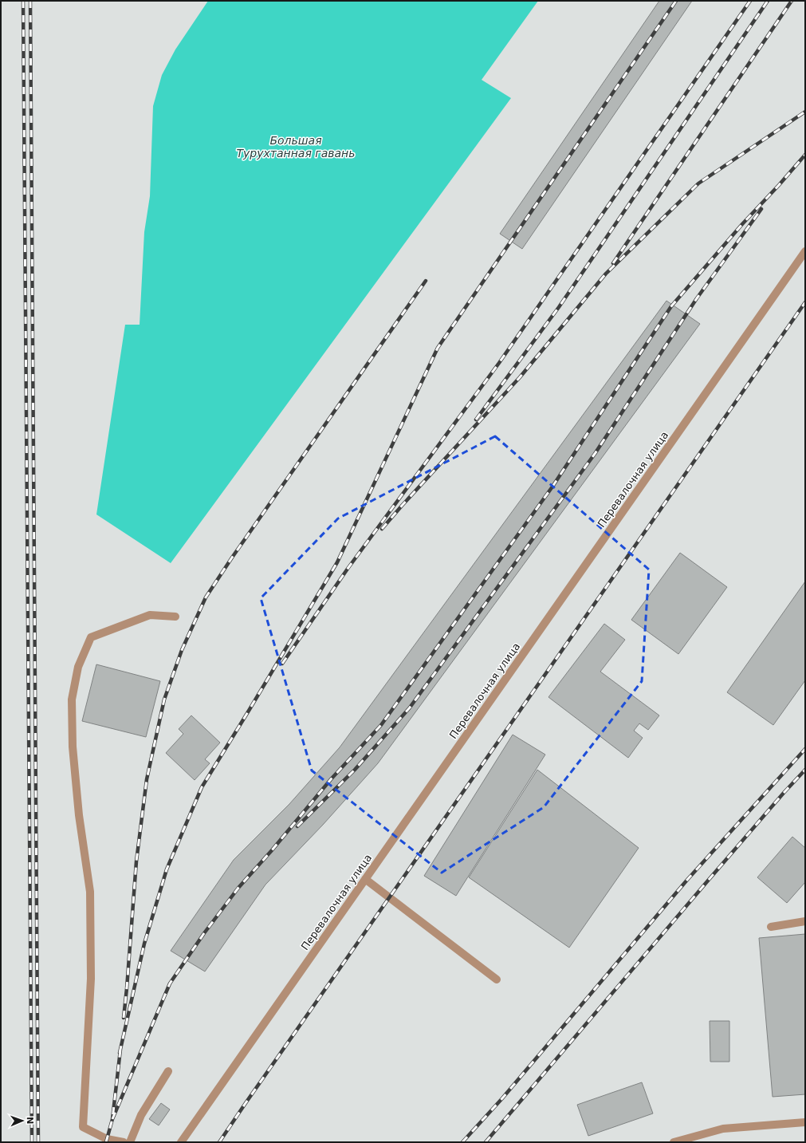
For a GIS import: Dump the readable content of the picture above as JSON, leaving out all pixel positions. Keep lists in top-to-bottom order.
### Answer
{
  "streets": {
    "street": ["Перевалочная улица"]
  },
  "water": ["Большая Турухтанная гавань"],
  "north": "right"
}
